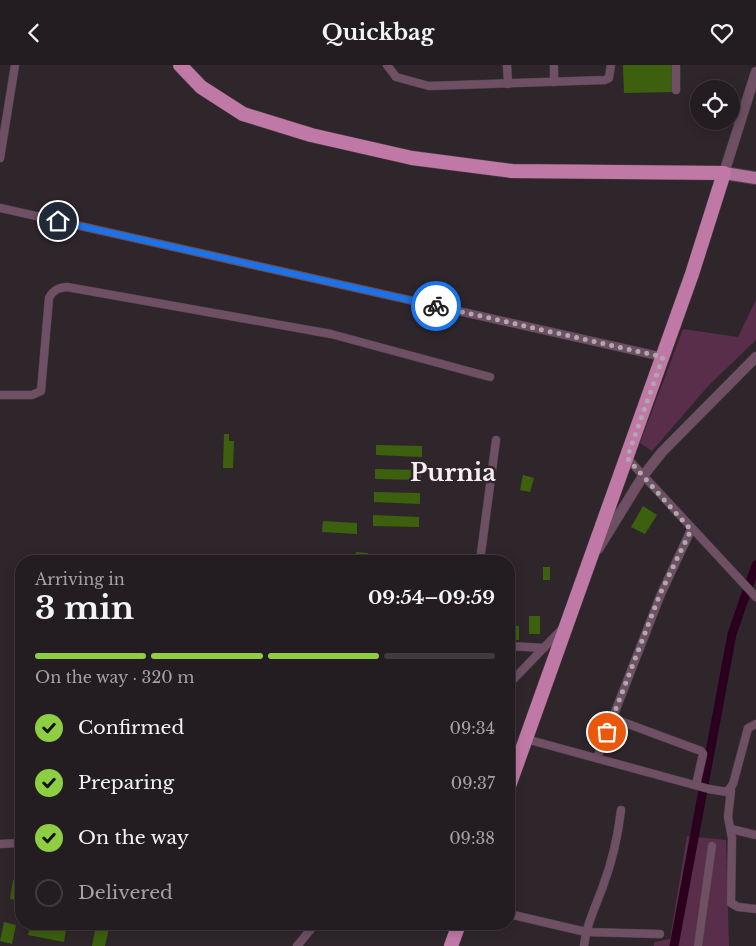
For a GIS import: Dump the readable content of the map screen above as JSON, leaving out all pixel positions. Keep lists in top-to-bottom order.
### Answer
{
  "districts": ["Purnia"],
  "page": {
    "header": "Quickbag",
    "heading": ["3 min", "Arriving in", "09:54–09:59"],
    "bar": "On the way · 320 m",
    "list": [
      ["Confirmed", "09:34"],
      ["Preparing", "09:37"],
      ["On the way", "09:38"],
      "Delivered"
    ]
  }
}
